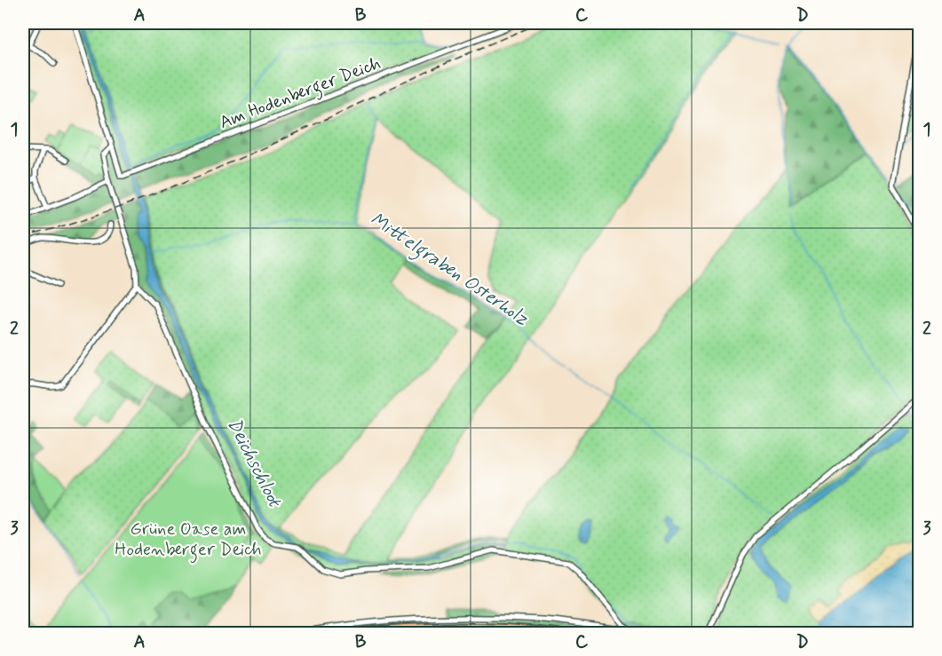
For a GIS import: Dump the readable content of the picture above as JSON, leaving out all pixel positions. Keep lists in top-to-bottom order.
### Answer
{
  "streets": {
    "street": ["Am Hodenberger Deich"]
  },
  "water": ["Mittelgraben Osterholz", "Deichschloot"],
  "parks": ["Grüne Oase am Hodenberger Deich"],
  "grid": {
    "columns": [
      "A",
      "B",
      "C",
      "D"
    ],
    "rows": ["1", "2", "3"]
  }
}
